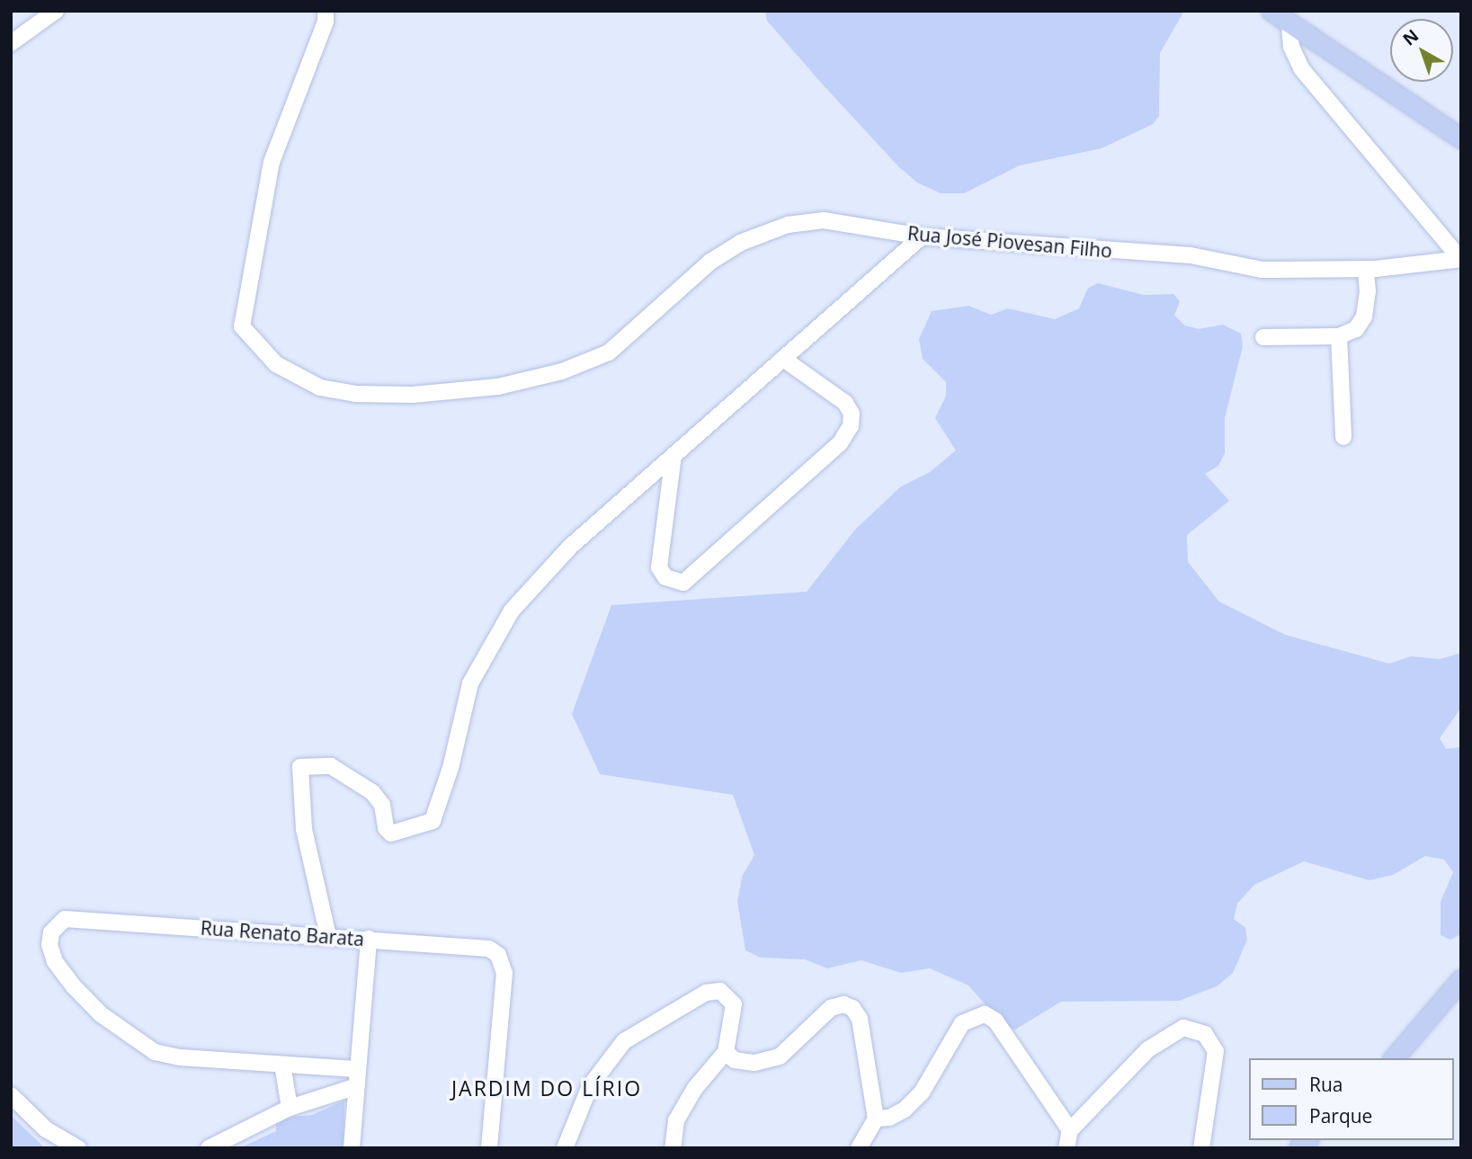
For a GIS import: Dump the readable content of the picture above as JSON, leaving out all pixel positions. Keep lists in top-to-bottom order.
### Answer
{
  "streets": {
    "street": ["Rua José Piovesan Filho", "Rua Renato Barata"]
  },
  "districts": ["JARDIM DO LÍRIO"],
  "legend": ["Rua", "Parque"],
  "north": "top left"
}
